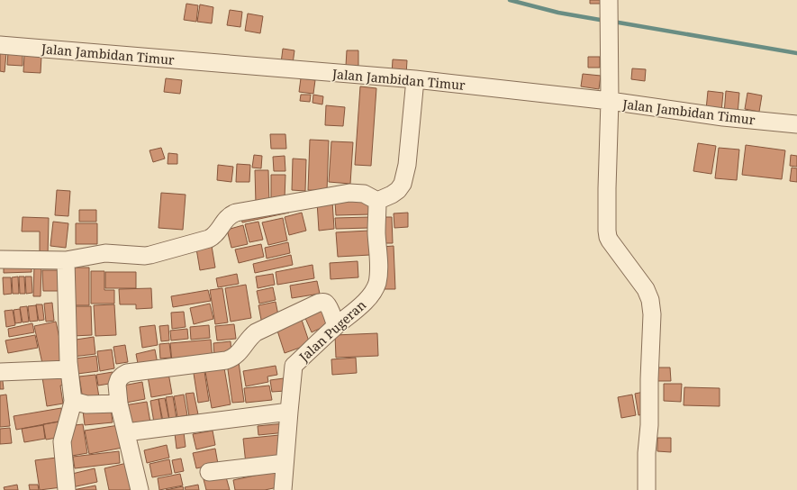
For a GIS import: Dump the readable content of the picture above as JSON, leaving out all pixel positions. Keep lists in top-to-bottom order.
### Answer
{
  "streets": {
    "street": ["Jalan Jambidan Timur", "Jalan Pugeran"]
  }
}
